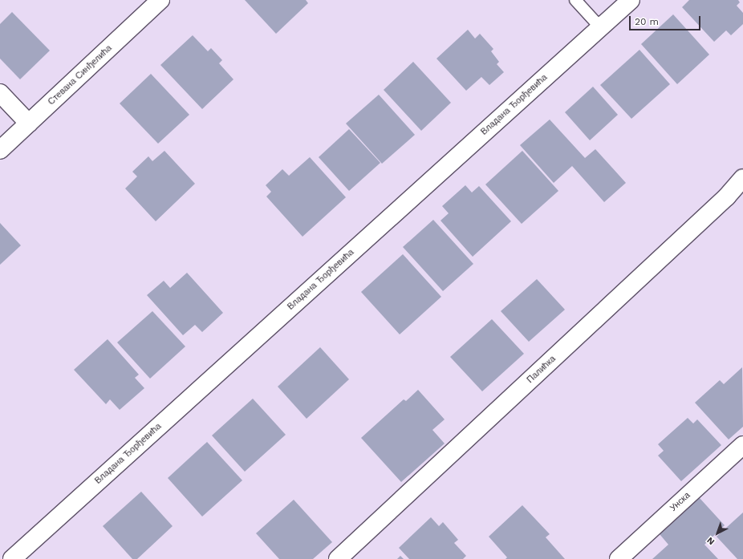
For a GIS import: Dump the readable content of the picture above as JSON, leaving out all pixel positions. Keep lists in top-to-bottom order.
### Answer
{
  "streets": {
    "street": [
      "Стевана Синђелића",
      "Владана Ђорђевића",
      "Палићка",
      "Унска"
    ]
  },
  "scale_bar": "20 m",
  "north": "bottom left"
}
